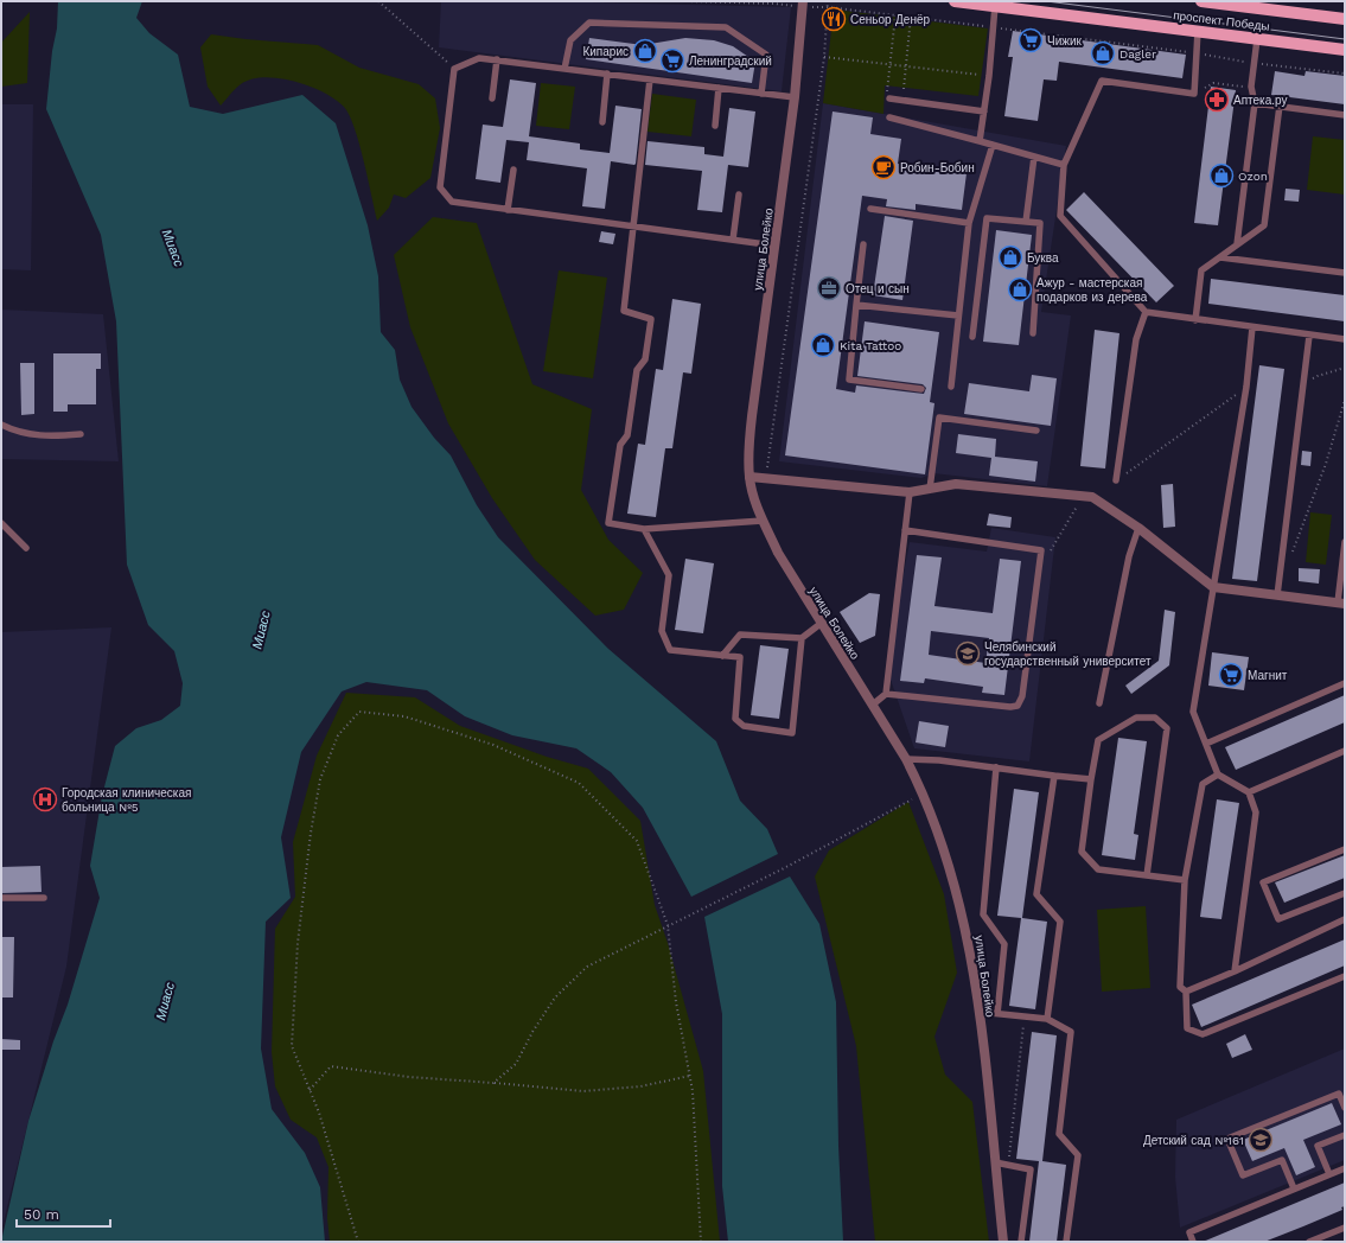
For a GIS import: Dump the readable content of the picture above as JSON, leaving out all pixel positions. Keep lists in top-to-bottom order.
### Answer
{
  "streets": {
    "main road": ["проспект Победы"],
    "street": ["улица Болейко"]
  },
  "water": ["Миасс"],
  "places": {
    "restaurant": ["Сеньор Денёр"],
    "supermarket": ["Чижик", "Ленинградский", "Магнит"],
    "shop": [
      "Кипарис",
      "Dagler",
      "Ozon",
      "Буква",
      "Ажур - мастерская подарков из дерева",
      "Kita Tattoo"
    ],
    "pharmacy": ["Аптека.ру"],
    "cafe": ["Робин-Бобин"],
    "office": ["Отец и сын"],
    "school or university": ["Челябинский государственный университет", "Детский сад №161"],
    "hospital": ["Городская клиническая больница №5"]
  },
  "scale_bar": "50 m"
}
